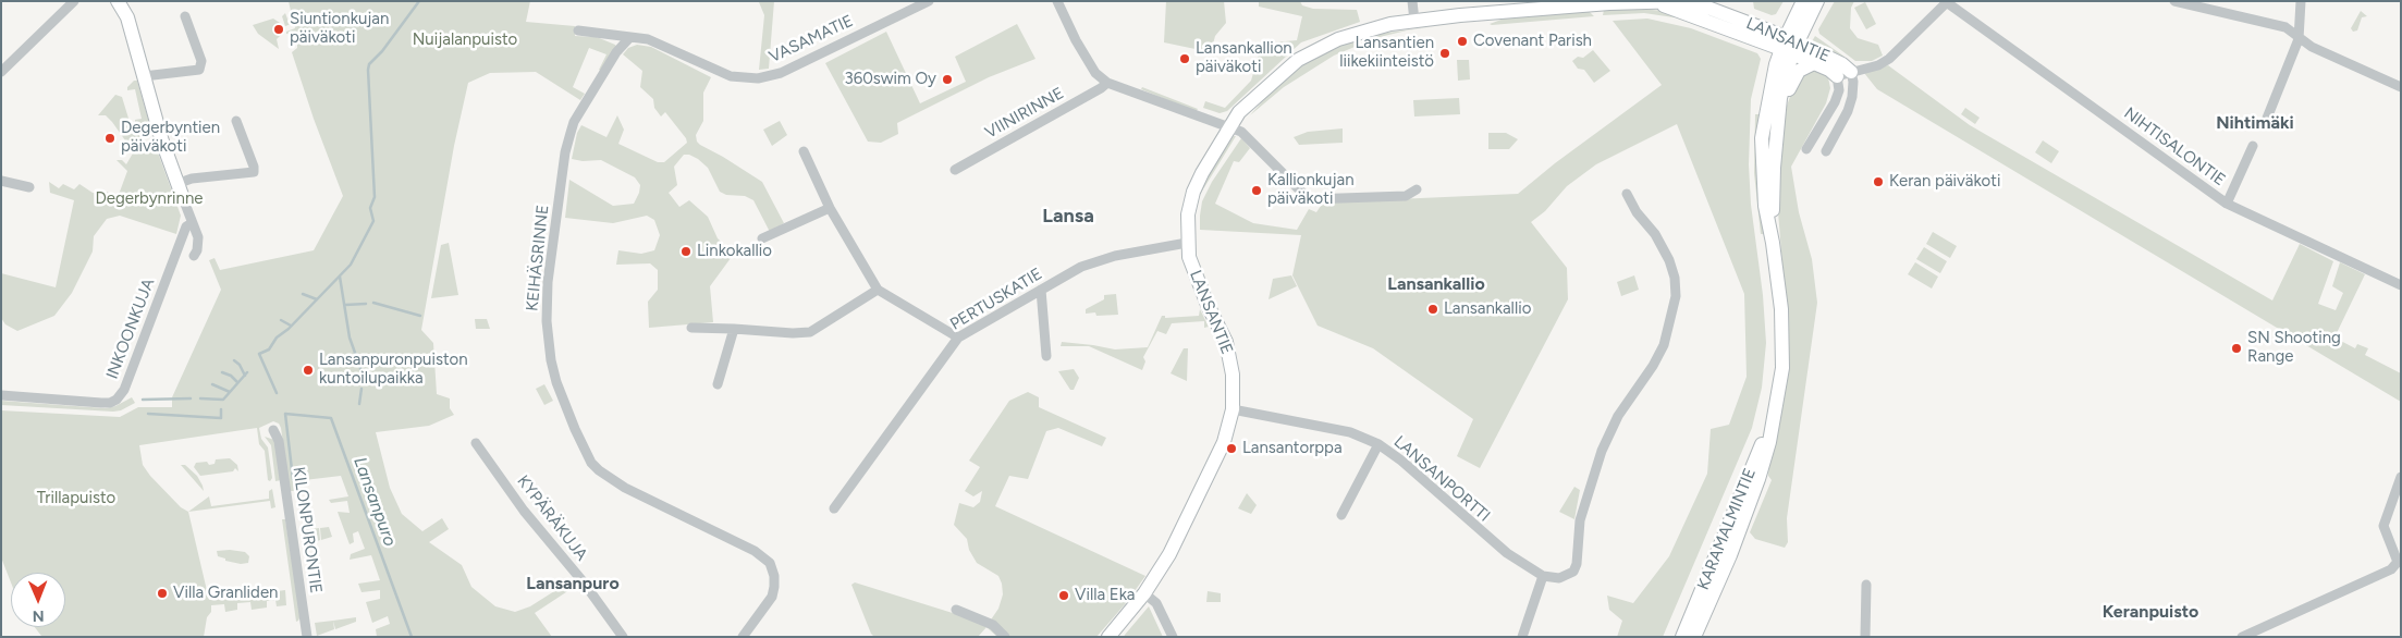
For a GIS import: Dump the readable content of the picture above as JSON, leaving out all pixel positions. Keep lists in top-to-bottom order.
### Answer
{
  "streets": {
    "street": [
      "VASAMATIE",
      "LANSANTIE",
      "VIINIRINNE",
      "NIHTISALONTIE",
      "KEIHÄSRINNE",
      "PERTUSKATIE",
      "INKOONKUJA",
      "LANSANPORTTI",
      "KYPÄRÄKUJA",
      "KARAMALMINTIE",
      "KILONPURONTIE"
    ]
  },
  "crossings": [
    ["VASAMATIE", "KEIHÄSRINNE"],
    ["LANSANTIE", "PERTUSKATIE"],
    ["LANSANTIE", "LANSANPORTTI"],
    ["LANSANTIE", "KARAMALMINTIE"]
  ],
  "districts": [
    "Nihtimäki",
    "Lansa",
    "Lansankallio",
    "Lansanpuro",
    "Keranpuisto"
  ],
  "water": ["Lansanpuro"],
  "parks": ["Nuijalanpuisto", "Degerbynrinne", "Trillapuisto"],
  "places": [
    "Siuntionkujan päiväkoti",
    "Covenant Parish",
    "Lansantien liikekiinteistö",
    "Lansankallion päiväkoti",
    "360swim Oy",
    "Degerbyntien päiväkoti",
    "Keran päiväkoti",
    "Kallionkujan päiväkoti",
    "Linkokallio",
    "Lansankallio",
    "SN Shooting Range",
    "Lansanpuronpuiston kuntoilupaikka",
    "Lansantorppa",
    "Villa Granliden",
    "Villa Eka"
  ],
  "north": "bottom"
}
